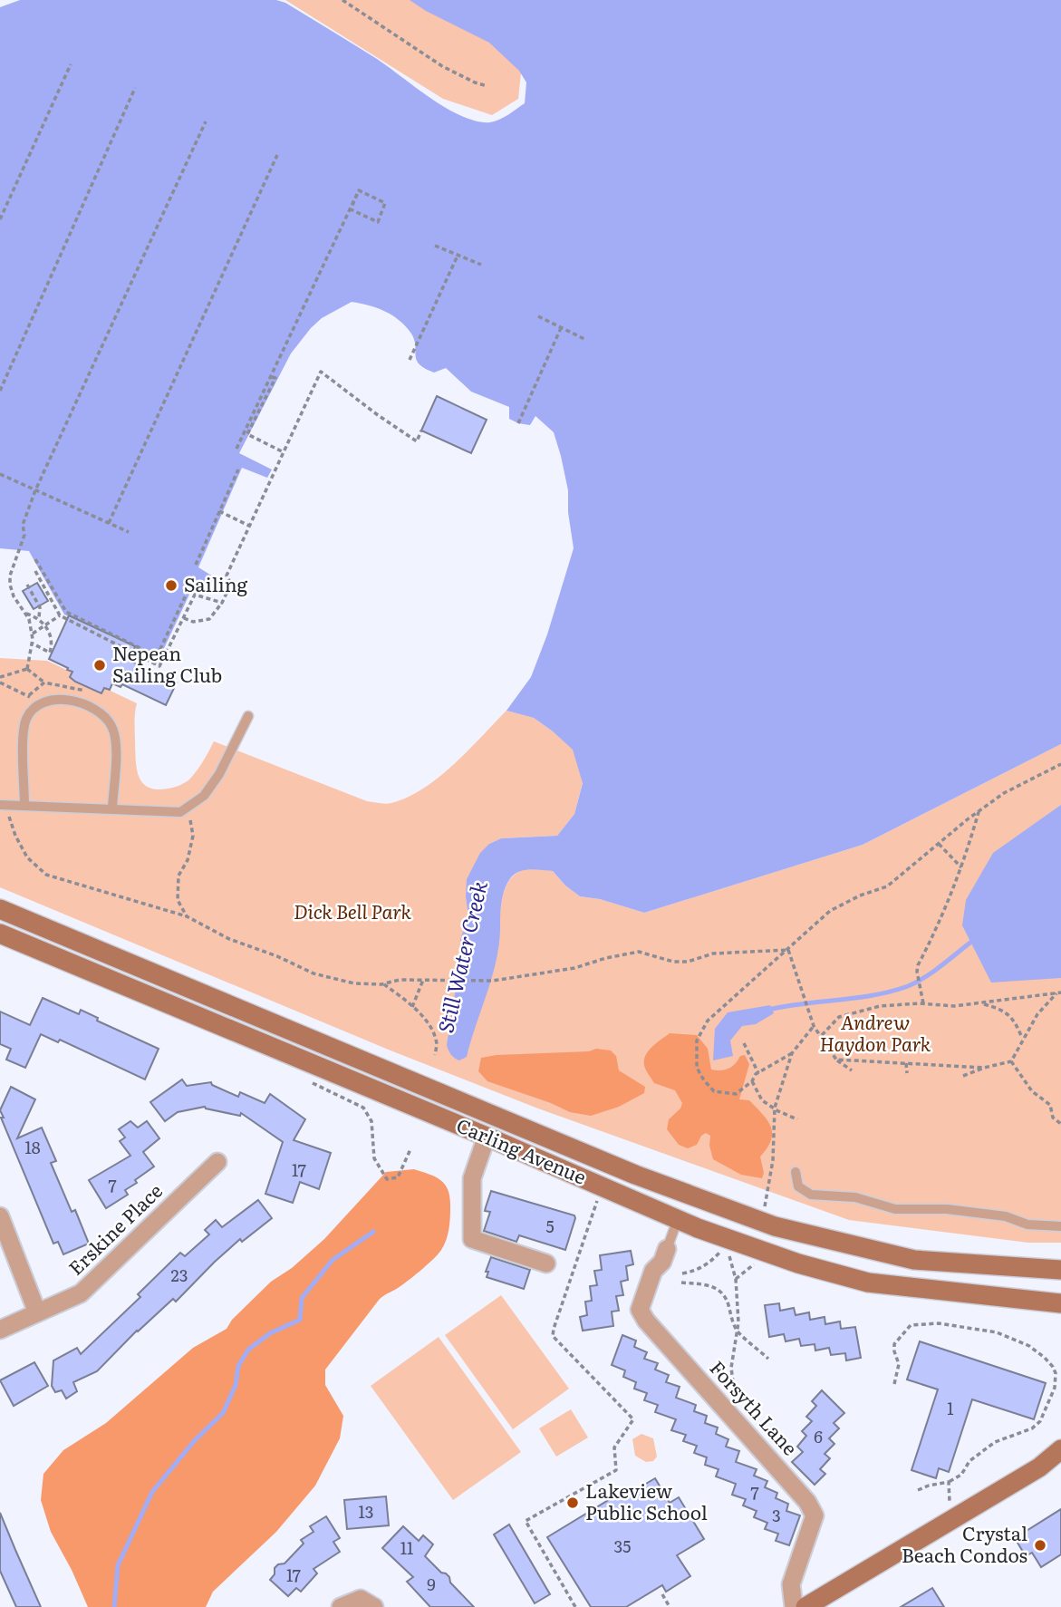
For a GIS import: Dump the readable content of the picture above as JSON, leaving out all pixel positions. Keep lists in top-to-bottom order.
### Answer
{
  "streets": {
    "main road": ["Carling Avenue"],
    "street": ["Erskine Place", "Forsyth Lane"]
  },
  "water": ["Still Water Creek"],
  "parks": ["Dick Bell Park", "Andrew Haydon Park"],
  "places": [
    "Sailing",
    "Nepean Sailing Club",
    "Lakeview Public School",
    "Crystal Beach Condos"
  ],
  "house_numbers": [
    "18",
    "17",
    "7",
    "5",
    "23",
    "1",
    "6",
    "7",
    "13",
    "3",
    "35",
    "11",
    "17",
    "9"
  ]
}
